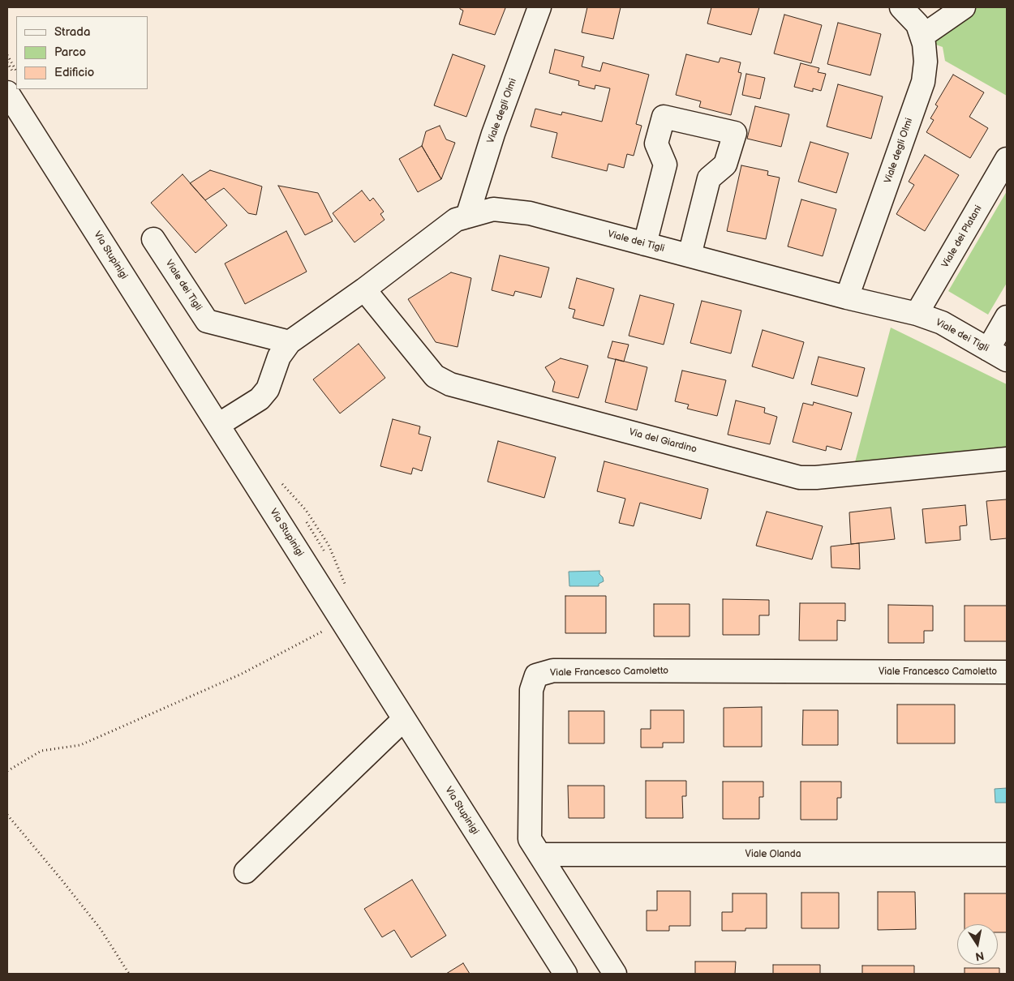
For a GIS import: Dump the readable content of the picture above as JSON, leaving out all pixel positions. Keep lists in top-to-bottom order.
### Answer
{
  "streets": {
    "street": [
      "Viale degli Olmi",
      "Viale dei Platani",
      "Viale dei Tigli",
      "Via Stupinigi",
      "Via del Giardino",
      "Viale Francesco Camoletto",
      "Viale Olanda"
    ]
  },
  "crossings": [
    ["Viale degli Olmi", "Viale dei Tigli"],
    ["Viale dei Platani", "Viale dei Tigli"],
    ["Viale dei Tigli", "Via Stupinigi"],
    ["Viale dei Tigli", "Via del Giardino"],
    ["Viale Francesco Camoletto", "Viale Olanda"]
  ],
  "legend": ["Strada", "Parco", "Edificio"],
  "north": "bottom"
}
